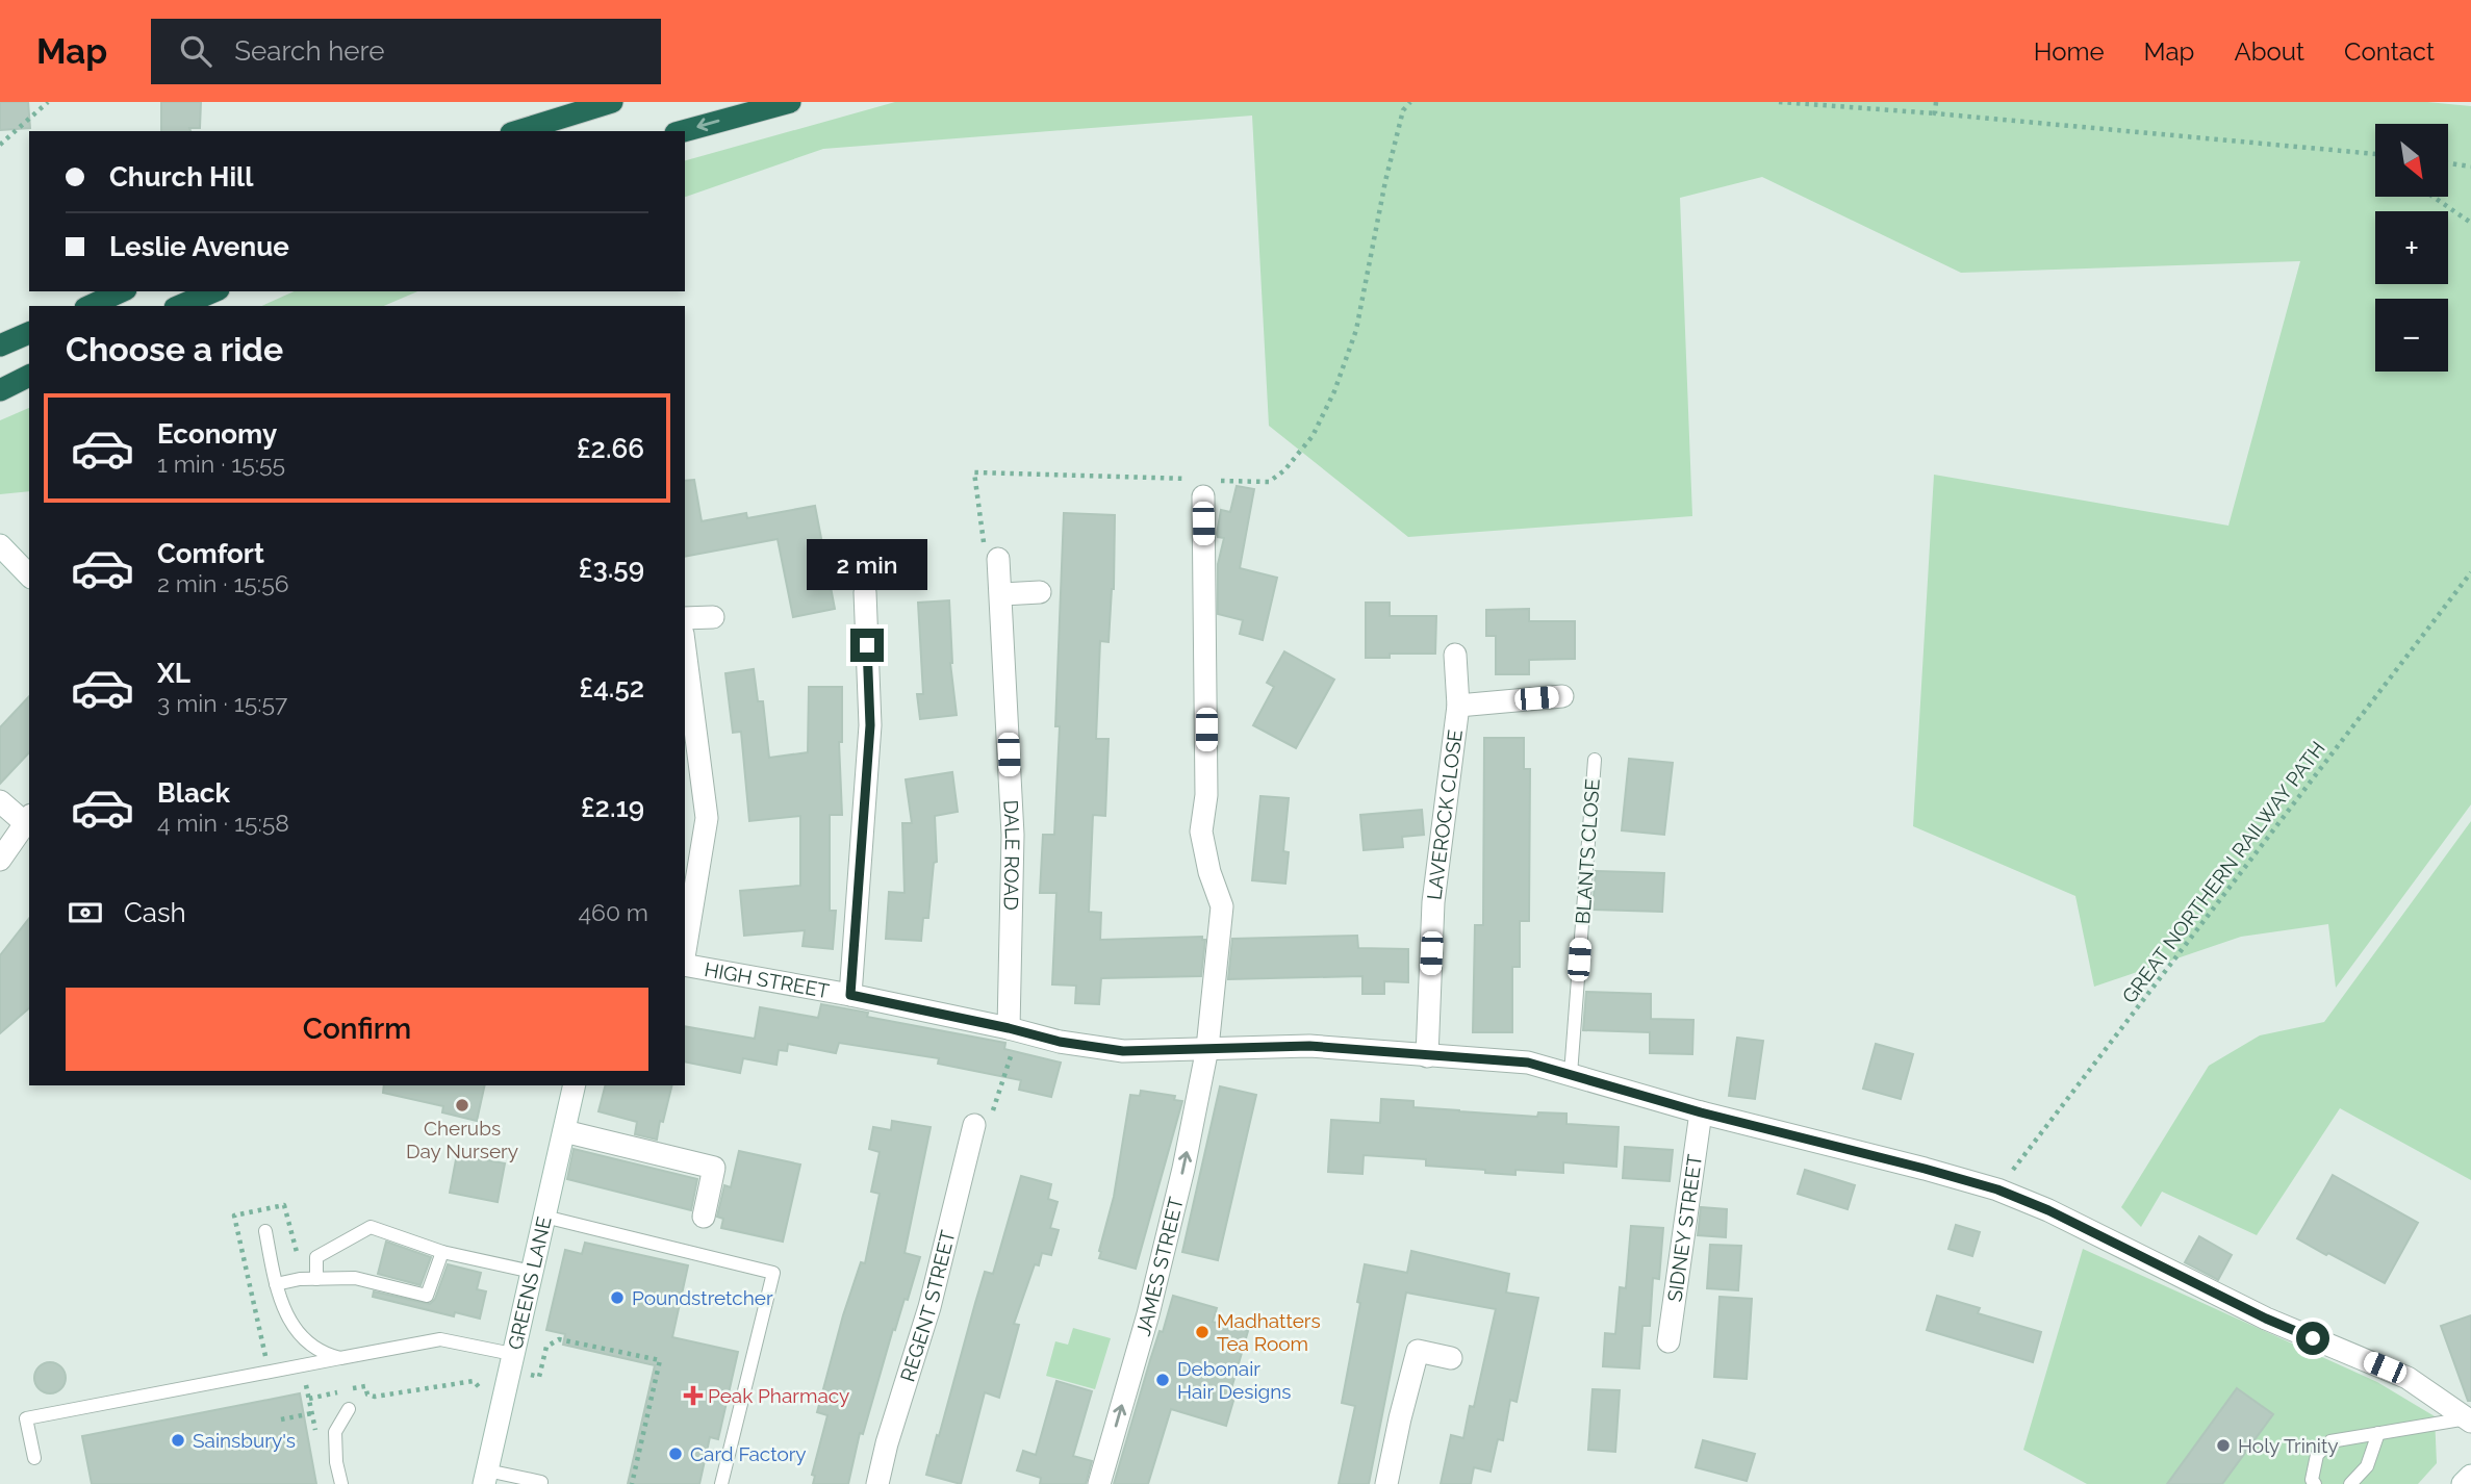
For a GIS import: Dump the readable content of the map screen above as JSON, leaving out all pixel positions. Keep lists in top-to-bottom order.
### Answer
{
  "streets": {
    "street": [
      "LAVEROCK CLOSE",
      "DALE ROAD",
      "HIGH STREET",
      "SIDNEY STREET",
      "JAMES STREET",
      "GREENS LANE",
      "REGENT STREET"
    ],
    "lane": ["BLANTS CLOSE"],
    "path": ["GREAT NORTHERN RAILWAY PATH"]
  },
  "crossings": [
    ["LAVEROCK CLOSE", "HIGH STREET"],
    ["BLANTS CLOSE", "HIGH STREET"],
    ["DALE ROAD", "HIGH STREET"],
    ["GREAT NORTHERN RAILWAY PATH", "HIGH STREET"],
    ["HIGH STREET", "SIDNEY STREET"],
    ["HIGH STREET", "JAMES STREET"]
  ],
  "one_way": ["JAMES STREET"],
  "places": {
    "other": [
      "Cherubs Day Nursery",
      "Poundstretcher",
      "Madhatters Tea Room",
      "Debonair Hair Designs",
      "Sainsbury's",
      "Holy Trinity",
      "Card Factory"
    ],
    "health": ["Peak Pharmacy"]
  },
  "north": "bottom right",
  "page": {
    "header": "Map",
    "search": "Search here",
    "nav": [
      "Home",
      "Map",
      "About",
      "Contact"
    ],
    "map_buttons": ["+", "−"],
    "banner": ["Church Hill", "Leslie Avenue"],
    "heading": "Choose a ride",
    "list": [
      {
        "name": "Economy",
        "note": "1 min · 15:55",
        "value": "£2.66"
      },
      {
        "name": "Comfort",
        "note": "2 min · 15:56",
        "value": "£3.59"
      },
      {
        "name": "XL",
        "note": "3 min · 15:57",
        "value": "£4.52"
      },
      {
        "name": "Black",
        "note": "4 min · 15:58",
        "value": "£2.19"
      }
    ],
    "bubble": "2 min",
    "pay": ["Cash", "460 m"],
    "buttons": "Confirm"
  }
}
